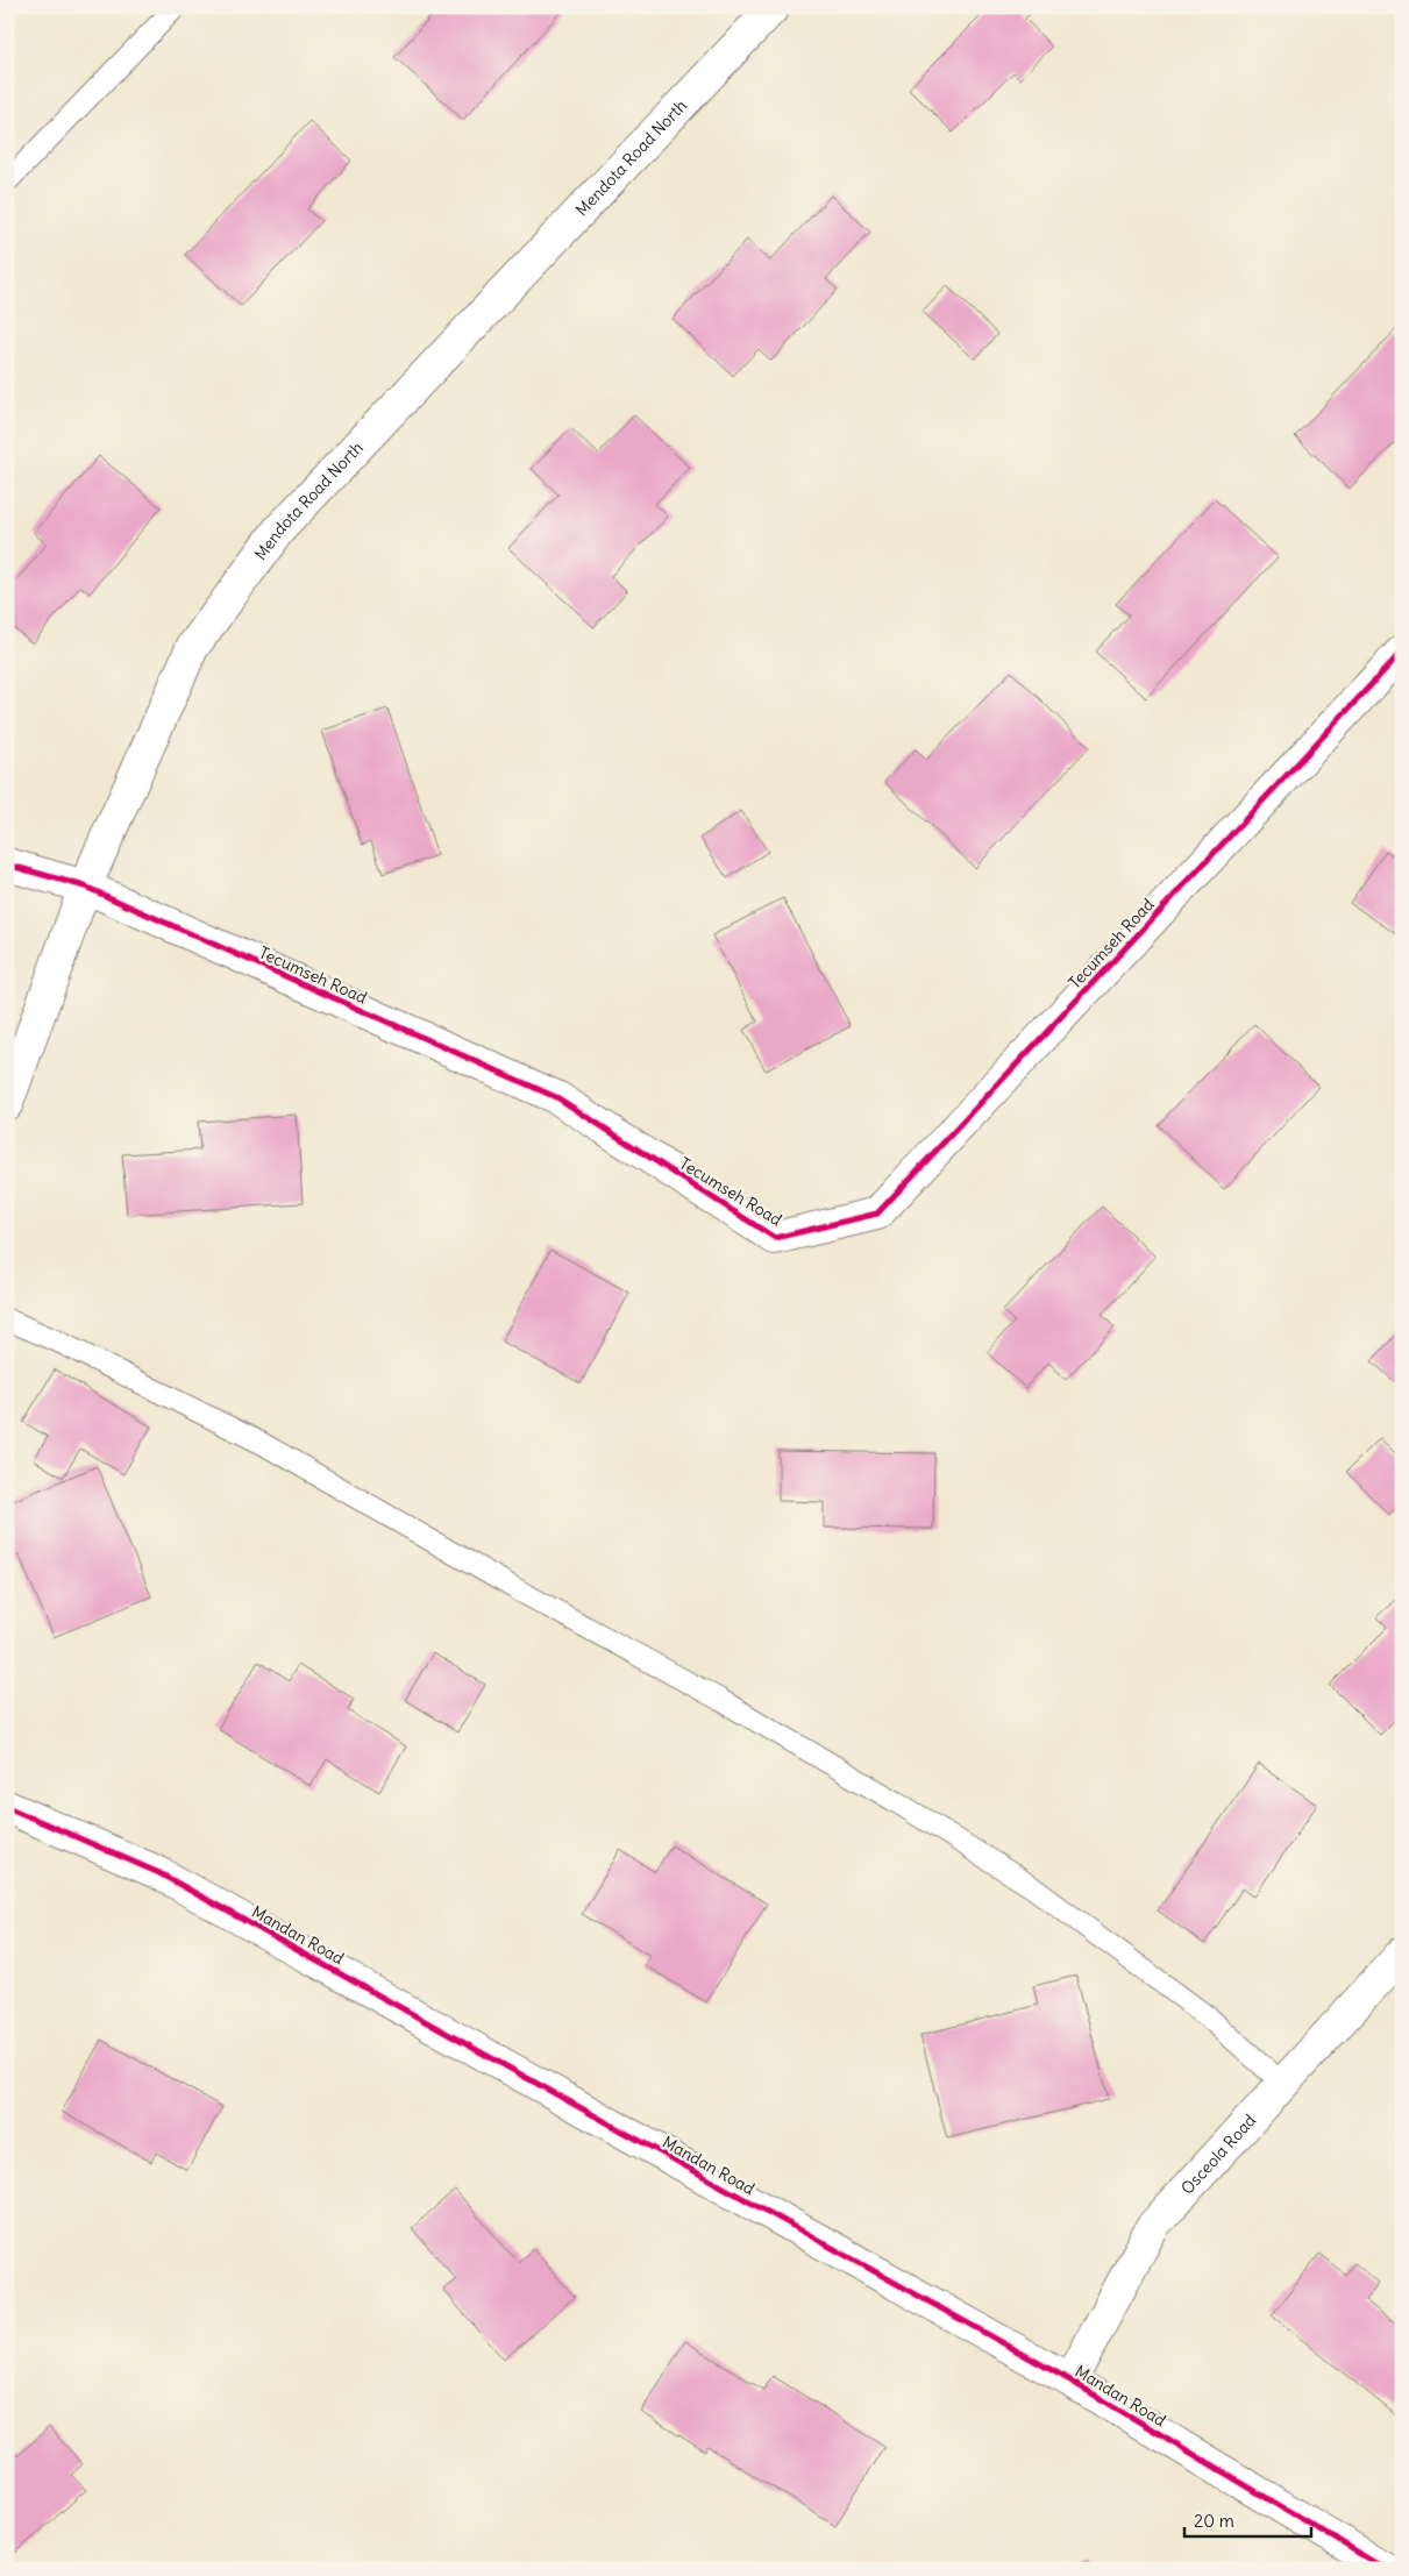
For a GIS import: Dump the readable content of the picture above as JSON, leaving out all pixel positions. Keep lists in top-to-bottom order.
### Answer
{
  "streets": {
    "street": [
      "Mendota Road North",
      "Tecumseh Road",
      "Mandan Road",
      "Osceola Road"
    ]
  },
  "crossings": [
    ["Mendota Road North", "Tecumseh Road"],
    ["Mandan Road", "Osceola Road"]
  ],
  "scale_bar": "20 m"
}
